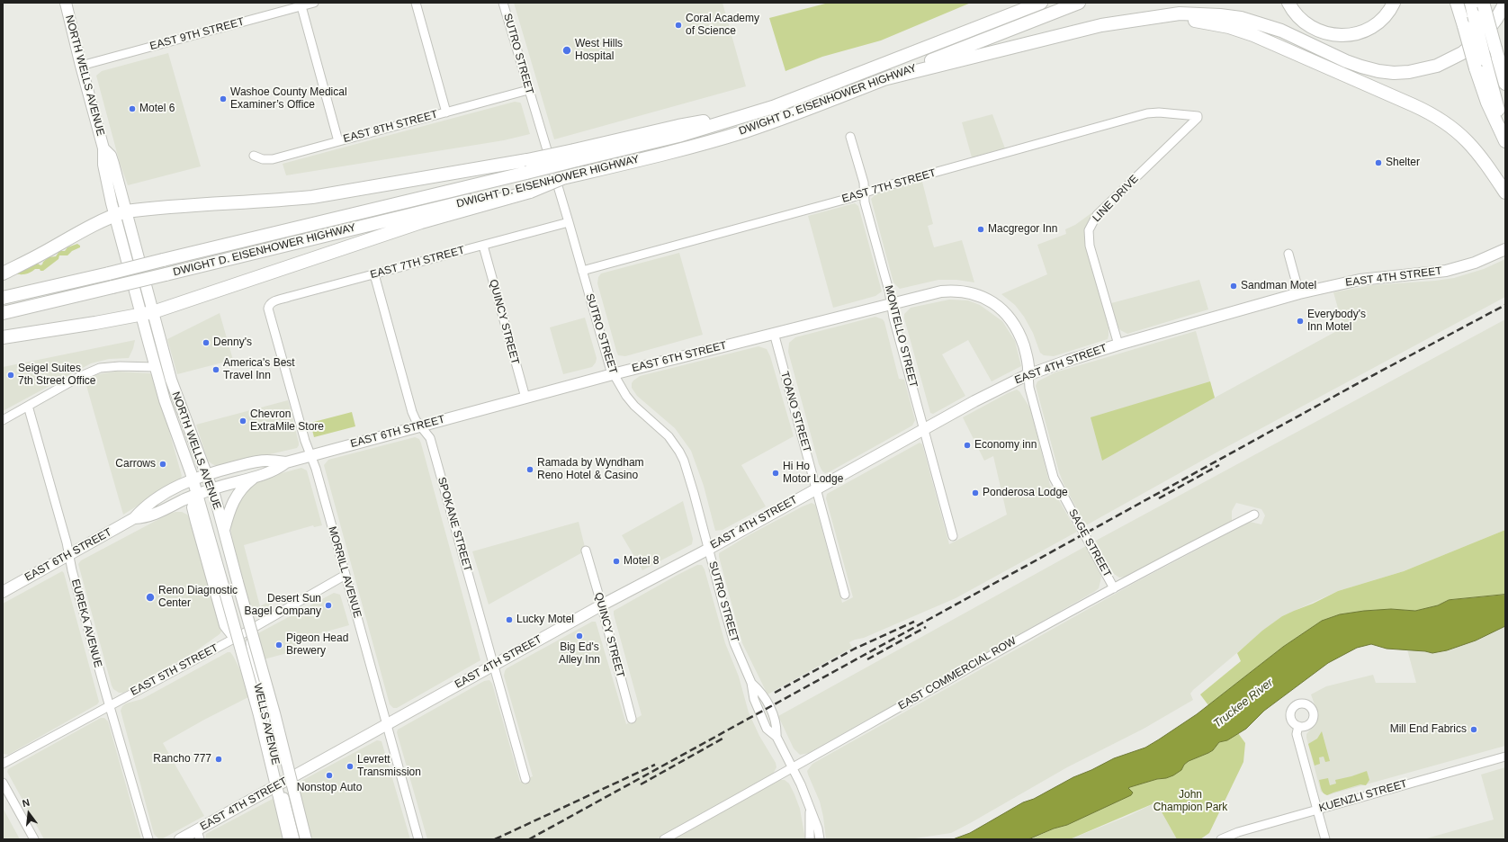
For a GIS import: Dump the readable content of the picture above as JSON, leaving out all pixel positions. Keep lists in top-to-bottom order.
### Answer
{
  "streets": {
    "highway": ["DWIGHT D. EISENHOWER HIGHWAY"],
    "main road": ["NORTH WELLS AVENUE", "EAST 4TH STREET", "EAST 6TH STREET"],
    "street": [
      "EAST 9TH STREET",
      "SUTRO STREET",
      "EAST 8TH STREET",
      "EAST 7TH STREET",
      "LINE DRIVE",
      "QUINCY STREET",
      "MONTELLO STREET",
      "TOANO STREET",
      "SPOKANE STREET",
      "SAGE STREET",
      "MORRILL AVENUE",
      "EUREKA AVENUE",
      "EAST 5TH STREET",
      "EAST COMMERCIAL ROW",
      "WELLS AVENUE",
      "KUENZLI STREET"
    ]
  },
  "crossings": [
    ["EAST 9TH STREET", "NORTH WELLS AVENUE"],
    ["SUTRO STREET", "EAST 8TH STREET"],
    ["SUTRO STREET", "EAST 7TH STREET"],
    ["SUTRO STREET", "EAST 4TH STREET"],
    ["SUTRO STREET", "EAST 6TH STREET"],
    ["SUTRO STREET", "EAST COMMERCIAL ROW"],
    ["NORTH WELLS AVENUE", "EAST 6TH STREET"],
    ["EAST 7TH STREET", "LINE DRIVE"],
    ["EAST 7TH STREET", "QUINCY STREET"],
    ["EAST 7TH STREET", "MONTELLO STREET"],
    ["EAST 7TH STREET", "SPOKANE STREET"],
    ["EAST 7TH STREET", "MORRILL AVENUE"],
    ["LINE DRIVE", "EAST 4TH STREET"],
    ["EAST 4TH STREET", "QUINCY STREET"],
    ["EAST 4TH STREET", "MONTELLO STREET"],
    ["EAST 4TH STREET", "EAST 6TH STREET"],
    ["EAST 4TH STREET", "TOANO STREET"],
    ["EAST 4TH STREET", "SPOKANE STREET"],
    ["EAST 4TH STREET", "SAGE STREET"],
    ["EAST 4TH STREET", "MORRILL AVENUE"],
    ["EAST 4TH STREET", "WELLS AVENUE"],
    ["QUINCY STREET", "EAST 6TH STREET"],
    ["MONTELLO STREET", "EAST 6TH STREET"],
    ["EAST 6TH STREET", "TOANO STREET"],
    ["EAST 6TH STREET", "SPOKANE STREET"],
    ["EAST 6TH STREET", "SAGE STREET"],
    ["EAST 6TH STREET", "MORRILL AVENUE"],
    ["EAST 6TH STREET", "EUREKA AVENUE"],
    ["SAGE STREET", "EAST COMMERCIAL ROW"],
    ["MORRILL AVENUE", "EAST 5TH STREET"],
    ["EUREKA AVENUE", "EAST 5TH STREET"],
    ["EAST 5TH STREET", "WELLS AVENUE"]
  ],
  "water": ["Truckee River"],
  "parks": ["John Champion Park"],
  "places": [
    "Coral Academy of Science",
    "West Hills Hospital",
    "Washoe County Medical Examiner’s Office",
    "Motel 6",
    "Shelter",
    "Macgregor Inn",
    "Sandman Motel",
    "Everybody's Inn Motel",
    "Denny's",
    "America's Best Travel Inn",
    "Seigel Suites 7th Street Office",
    "Chevron ExtraMile Store",
    "Economy inn",
    "Carrows",
    "Ramada by Wyndham Reno Hotel & Casino",
    "Hi Ho Motor Lodge",
    "Ponderosa Lodge",
    "Motel 8",
    "Reno Diagnostic Center",
    "Desert Sun Bagel Company",
    "Lucky Motel",
    "Big Ed's Alley Inn",
    "Pigeon Head Brewery",
    "Mill End Fabrics",
    "Rancho 777",
    "Levrett Transmission",
    "Nonstop Auto"
  ],
  "north": "top"
}
